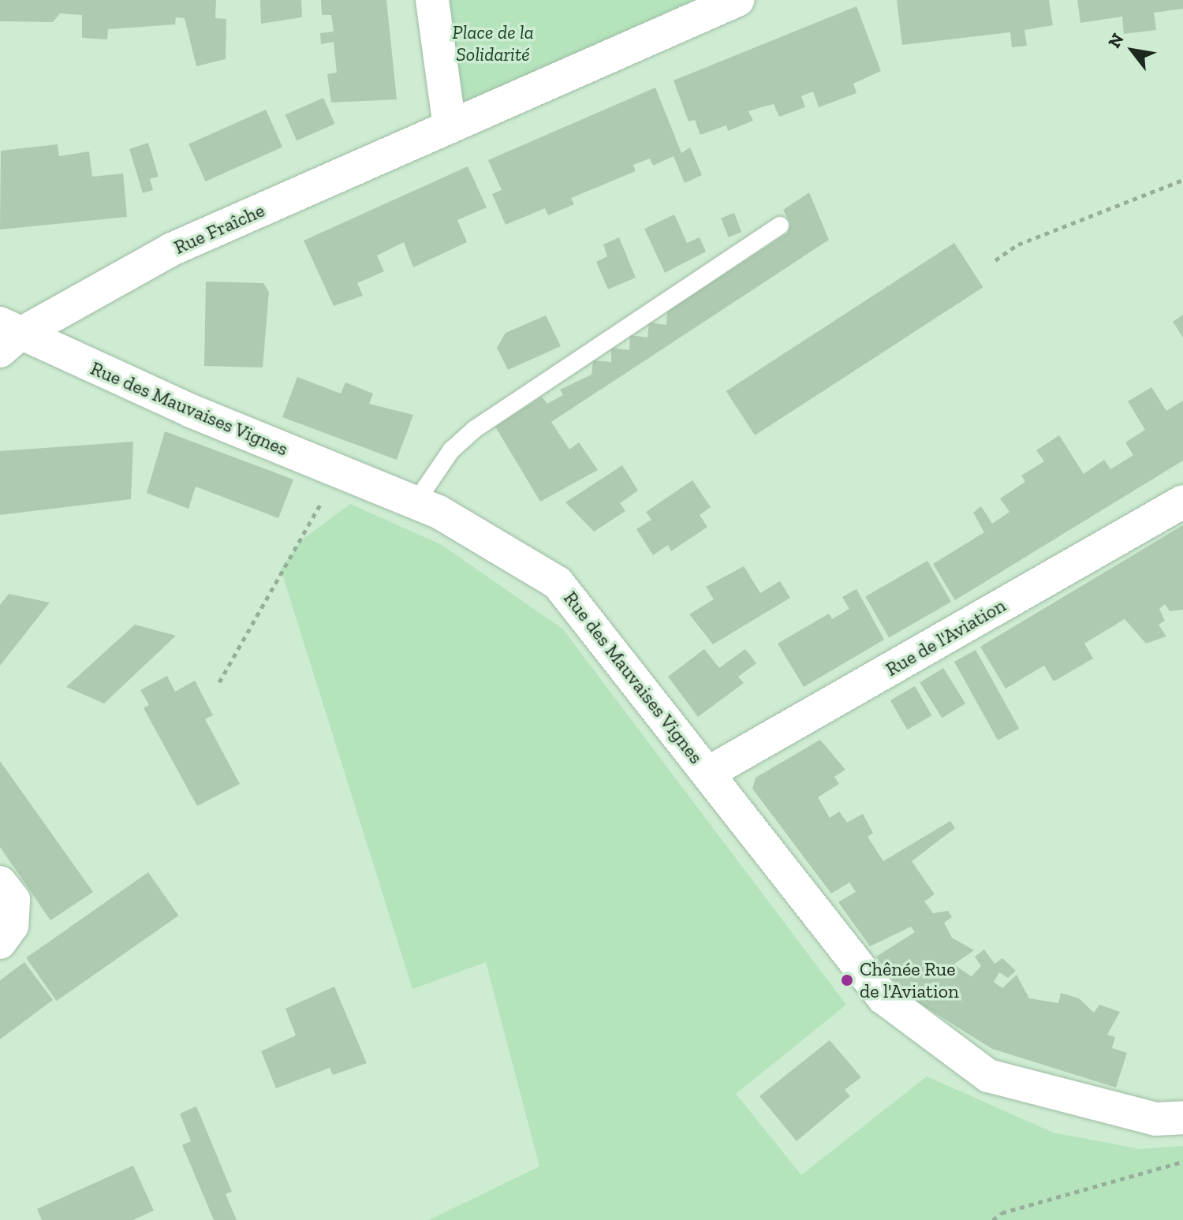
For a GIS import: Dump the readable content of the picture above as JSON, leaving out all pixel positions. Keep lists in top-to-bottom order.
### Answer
{
  "streets": {
    "street": ["Rue Fraîche", "Rue des Mauvaises Vignes", "Rue de l'Aviation"]
  },
  "crossings": [
    ["Rue Fraîche", "Rue des Mauvaises Vignes"],
    ["Rue des Mauvaises Vignes", "Rue de l'Aviation"]
  ],
  "parks": ["Place de la Solidarité"],
  "places": ["Chênée Rue de l'Aviation"],
  "north": "top left"
}
